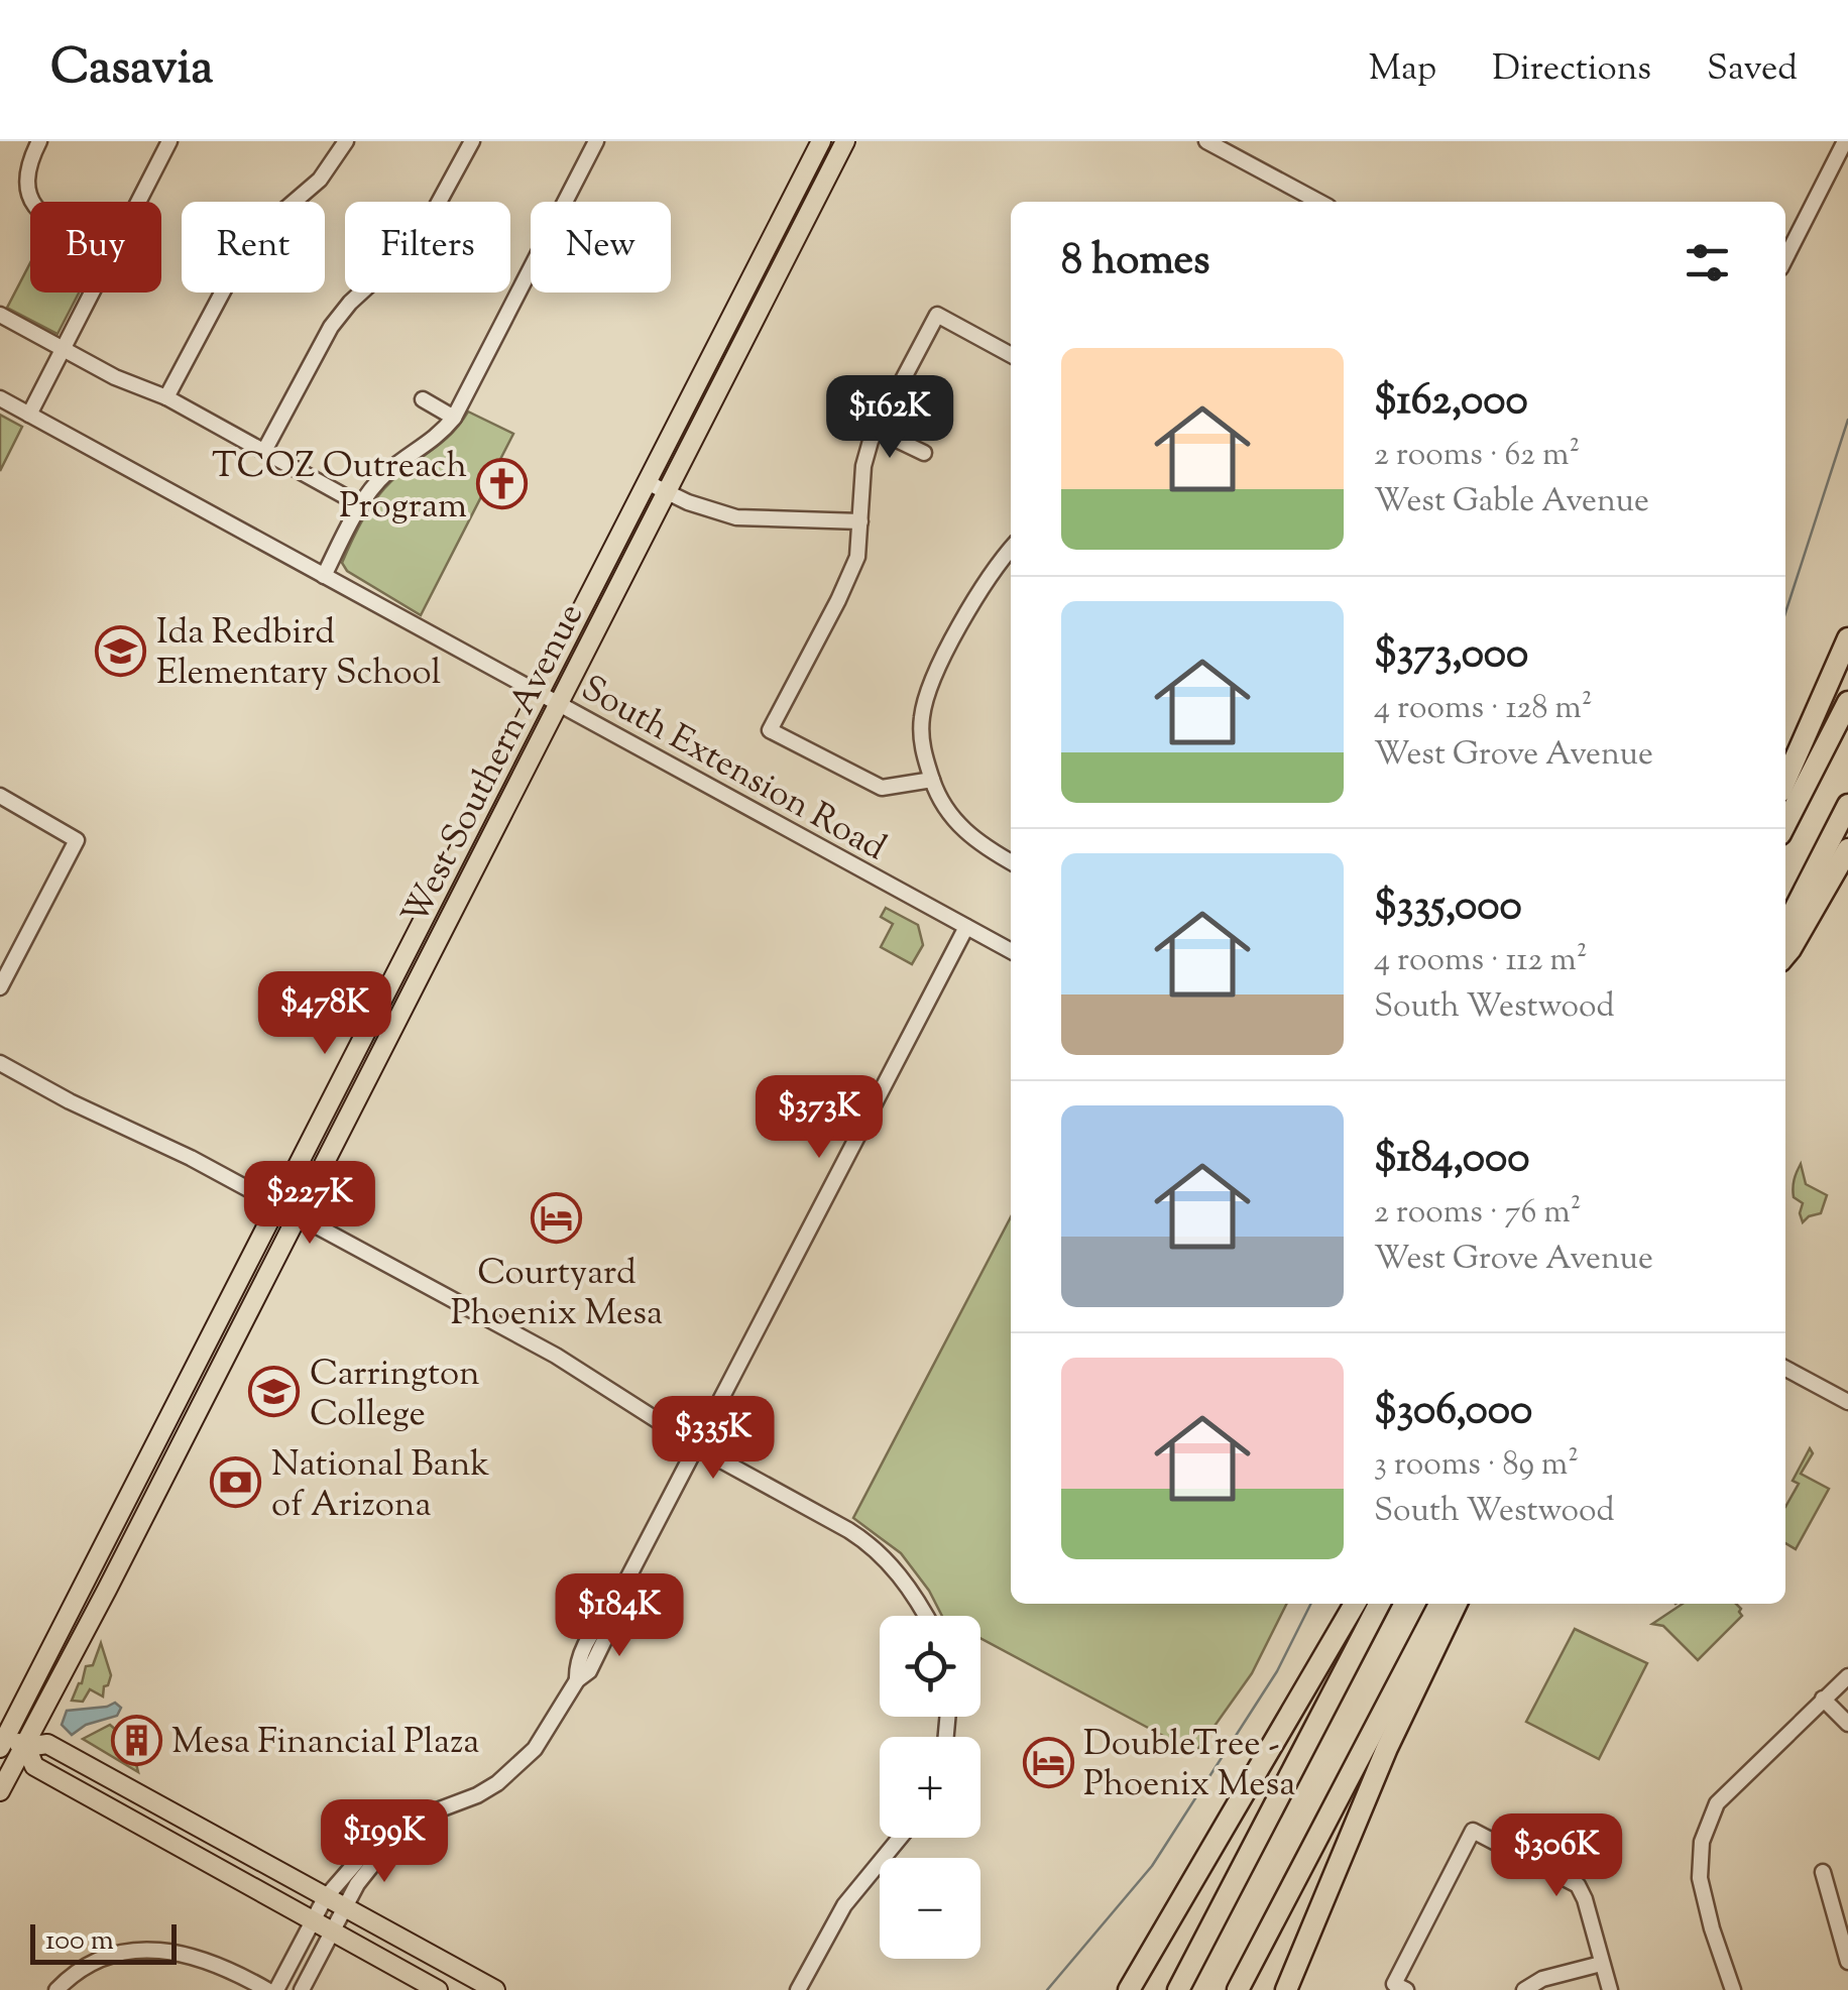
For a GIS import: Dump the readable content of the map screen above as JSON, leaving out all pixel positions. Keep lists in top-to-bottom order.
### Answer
{
  "streets": {
    "main road": ["West Southern Avenue"],
    "street": ["South Extension Road"]
  },
  "crossings": [
    ["West Southern Avenue", "South Extension Road"]
  ],
  "places": {
    "church": ["TCOZ Outreach Program"],
    "school or university": ["Ida Redbird Elementary School", "Carrington College"],
    "hotel": ["Courtyard Phoenix Mesa", "DoubleTree - Phoenix Mesa"],
    "bank": ["National Bank of Arizona"],
    "building": ["Mesa Financial Plaza"]
  },
  "scale_bar": "100 m",
  "page": {
    "header": "Casavia",
    "nav": ["Map", "Directions", "Saved"],
    "chip": [
      "Buy",
      "Rent",
      "Filters",
      "New"
    ],
    "heading": "8 homes",
    "list": [
      {
        "name": "$162,000",
        "note": "2 rooms · 62 m² · West Gable Avenue"
      },
      {
        "name": "$373,000",
        "note": "4 rooms · 128 m² · West Grove Avenue"
      },
      {
        "name": "$335,000",
        "note": "4 rooms · 112 m² · South Westwood"
      },
      {
        "name": "$184,000",
        "note": "2 rooms · 76 m² · West Grove Avenue"
      },
      {
        "name": "$306,000",
        "note": "3 rooms · 89 m² · South Westwood"
      }
    ],
    "price": [
      "$162K",
      "$478K",
      "$373K",
      "$227K",
      "$335K",
      "$184K",
      "$199K",
      "$306K"
    ],
    "map_buttons": ["+", "−"],
    "scale": "100 m"
  }
}
